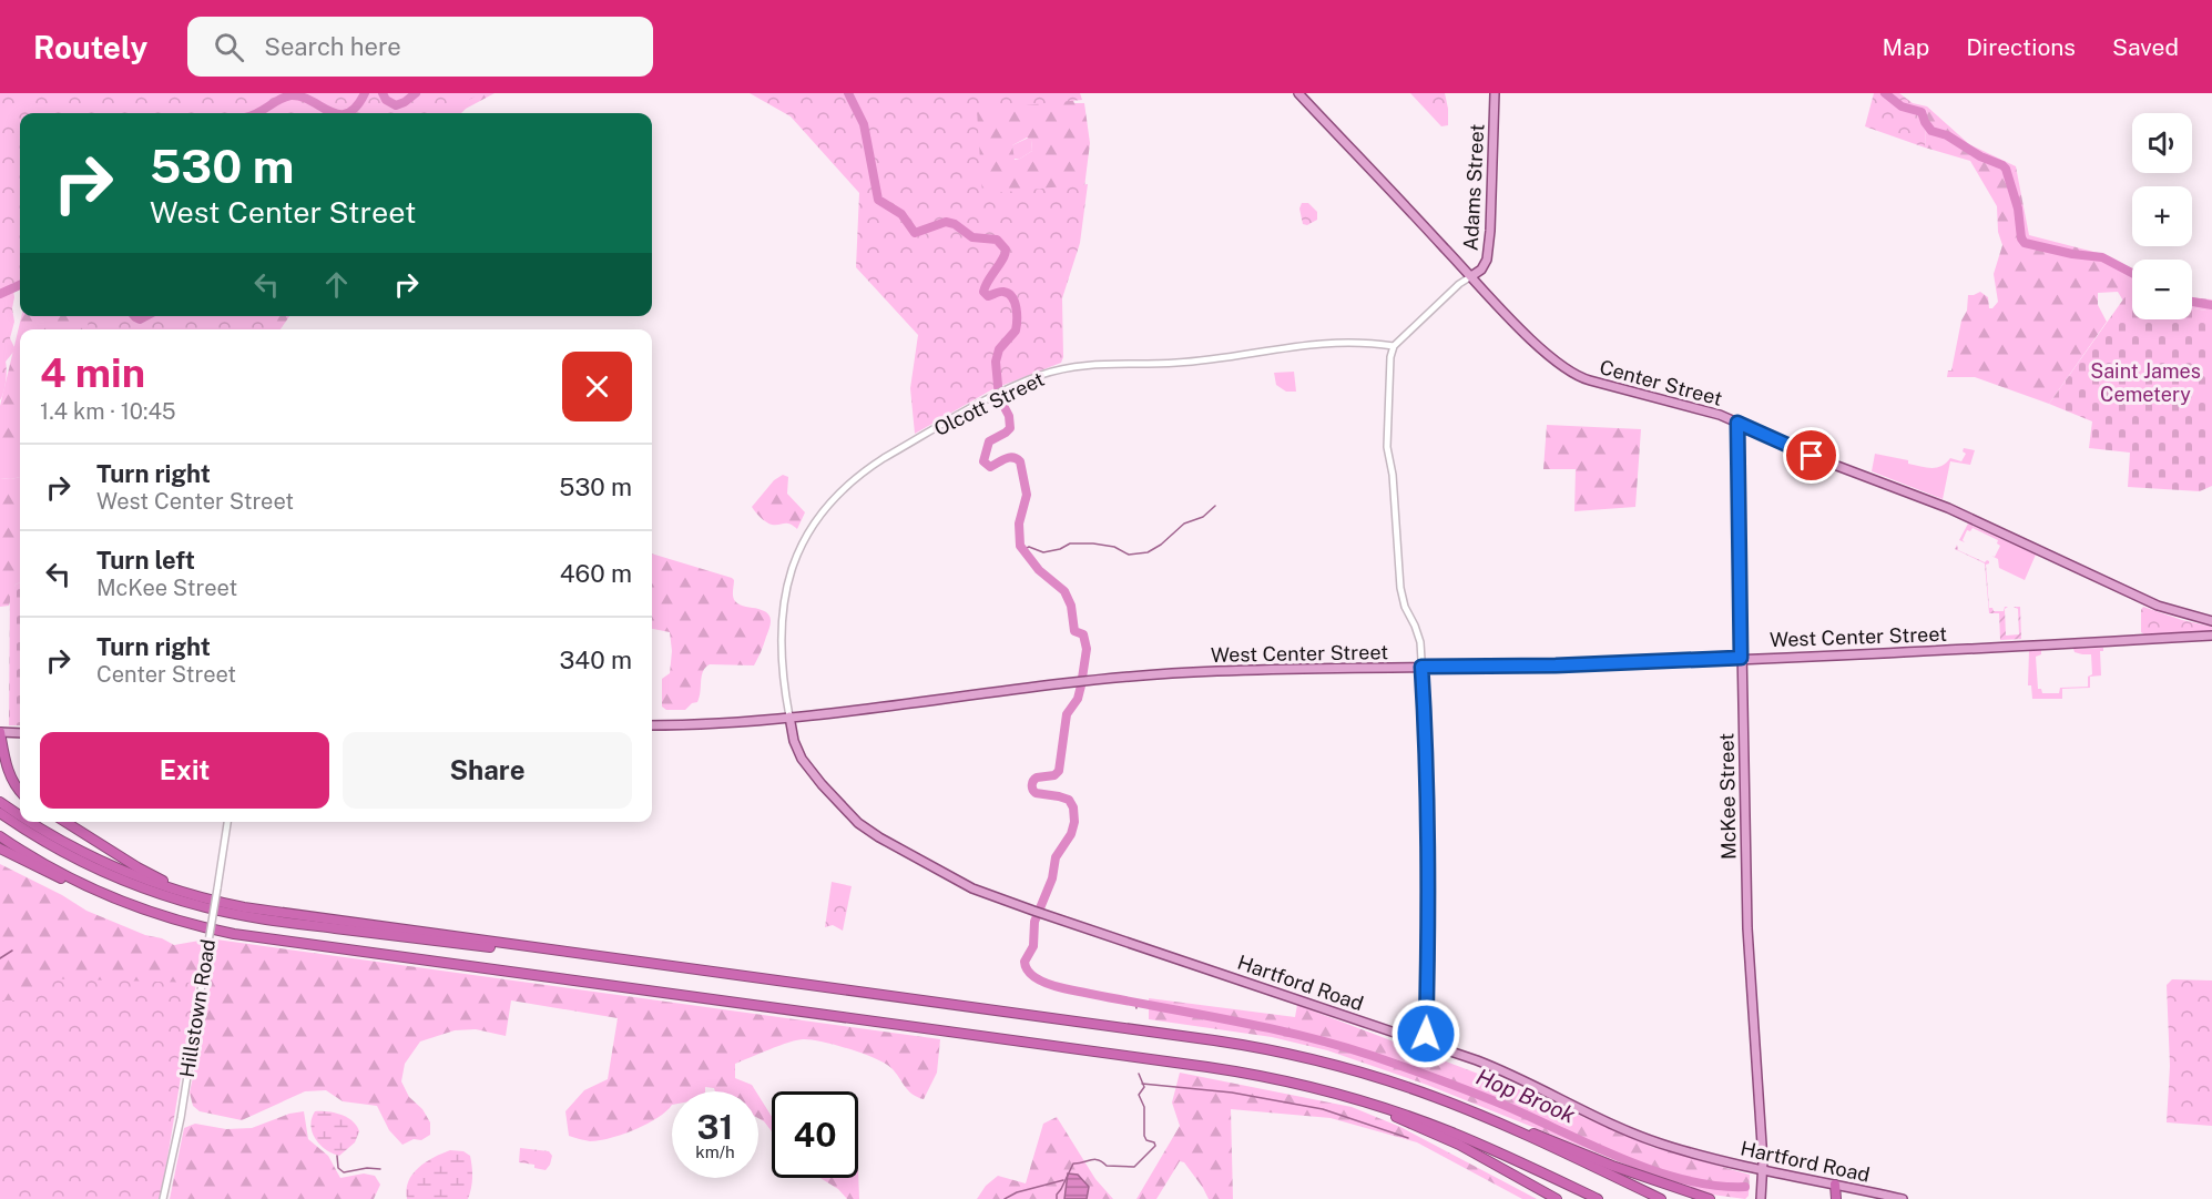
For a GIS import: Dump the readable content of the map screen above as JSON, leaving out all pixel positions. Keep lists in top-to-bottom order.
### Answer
{
  "streets": {
    "main road": [
      "Adams Street",
      "Center Street",
      "West Center Street",
      "McKee Street",
      "Hartford Road"
    ],
    "street": ["Olcott Street", "Hillstown Road"]
  },
  "crossings": [
    ["Adams Street", "Center Street"],
    ["Center Street", "McKee Street"],
    ["Olcott Street", "West Center Street"],
    ["Olcott Street", "Hartford Road"],
    ["West Center Street", "McKee Street"],
    ["West Center Street", "Hartford Road"],
    ["McKee Street", "Hartford Road"]
  ],
  "water": ["Hop Brook"],
  "parks": ["Saint James Cemetery"],
  "page": {
    "header": "Routely",
    "search": "Search here",
    "nav": ["Map", "Directions", "Saved"],
    "map_buttons": ["+", "−"],
    "turn": ["530 m", "West Center Street"],
    "heading": ["4 min", "1.4 km · 10:45"],
    "list": [
      {
        "name": "Turn right",
        "note": "West Center Street",
        "value": "530 m"
      },
      {
        "name": "Turn left",
        "note": "McKee Street",
        "value": "460 m"
      },
      {
        "name": "Turn right",
        "note": "Center Street",
        "value": "340 m"
      }
    ],
    "buttons": ["Exit", "Share"],
    "speed": "31 km/h",
    "limit": "40"
  }
}
